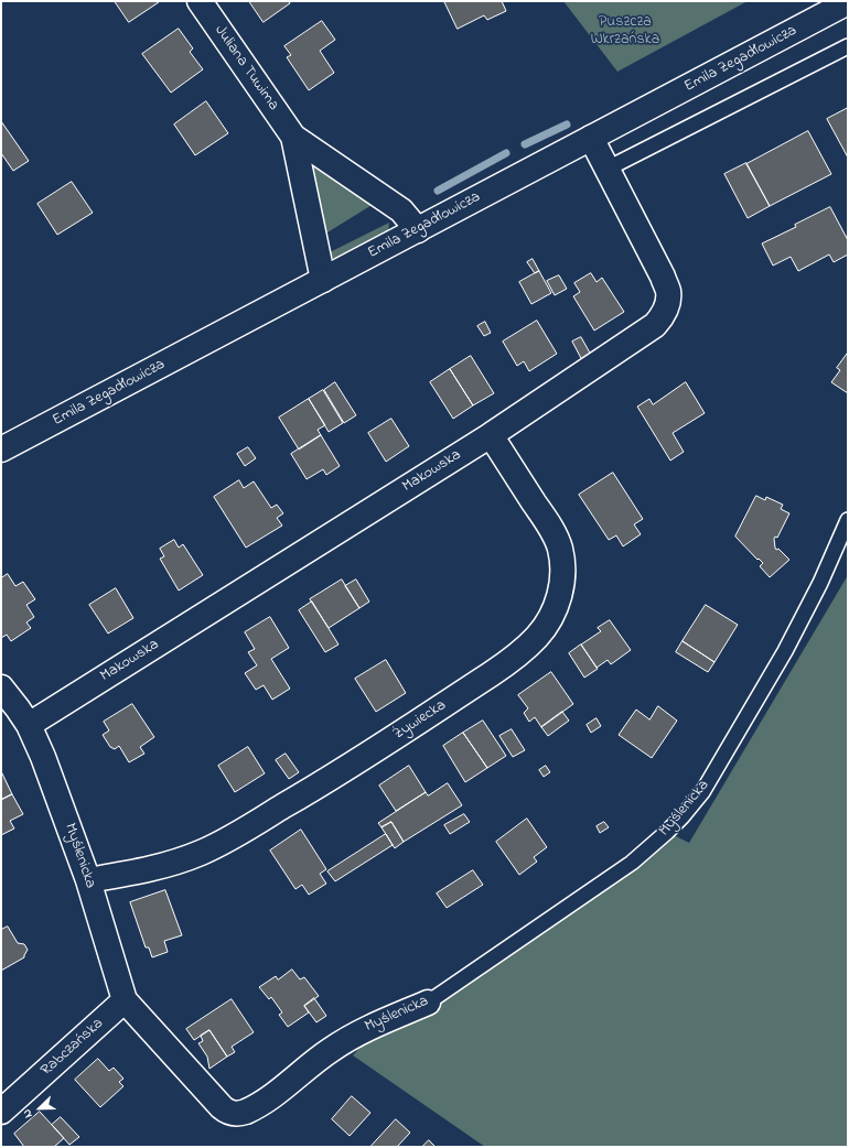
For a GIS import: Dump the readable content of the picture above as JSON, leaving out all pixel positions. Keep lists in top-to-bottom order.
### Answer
{
  "streets": {
    "street": [
      "Emila Zegadłowicza",
      "Juliana Tuwima",
      "Makowska",
      "Żywiecka",
      "Myślenicka",
      "Rabczańska"
    ]
  },
  "crossings": [
    ["Emila Zegadłowicza", "Juliana Tuwima"],
    ["Emila Zegadłowicza", "Makowska"],
    ["Makowska", "Żywiecka"],
    ["Makowska", "Myślenicka"],
    ["Żywiecka", "Myślenicka"],
    ["Myślenicka", "Rabczańska"]
  ],
  "parks": ["Puszcza Wkrzańska"],
  "north": "bottom left"
}
